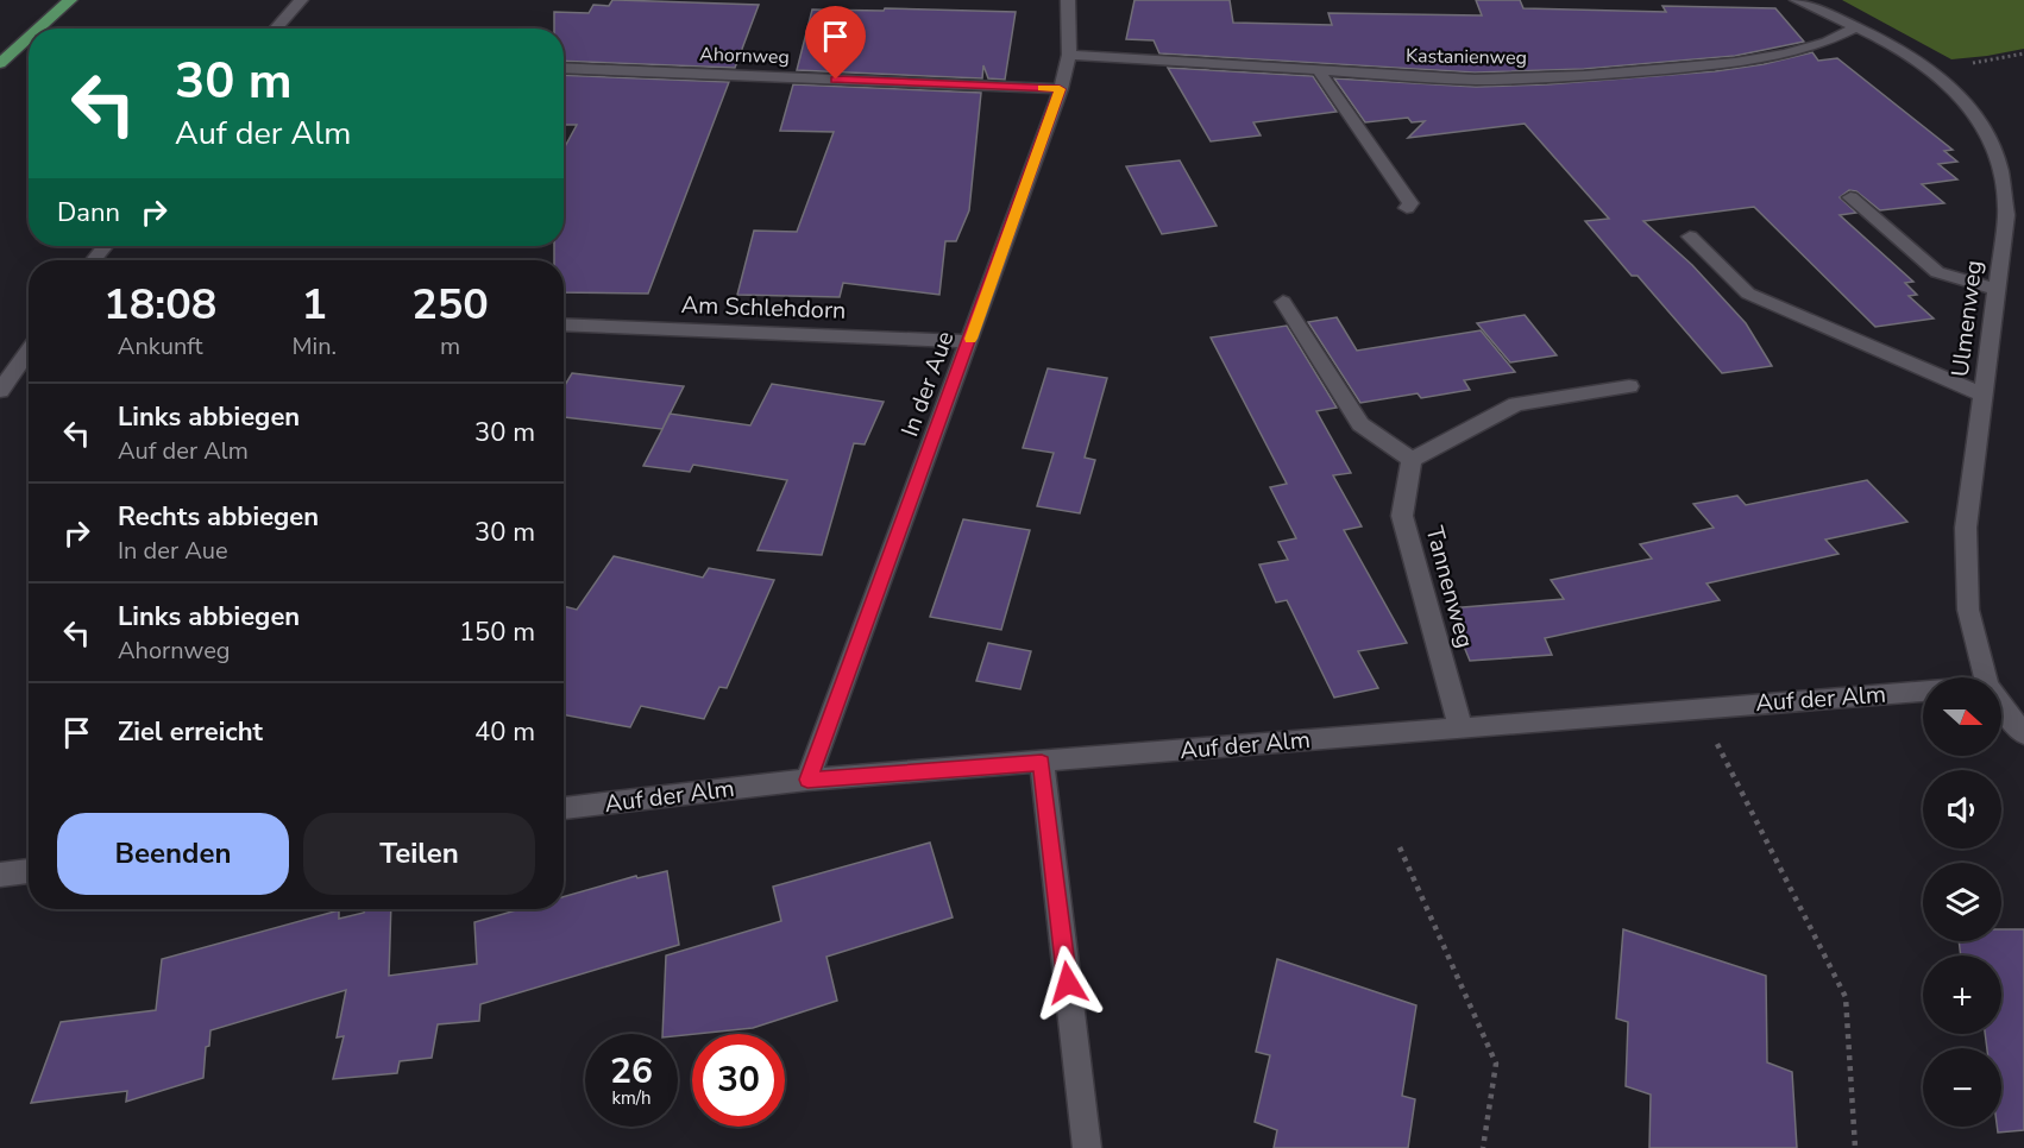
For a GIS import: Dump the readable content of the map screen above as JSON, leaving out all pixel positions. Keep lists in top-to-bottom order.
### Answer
{
  "streets": {
    "street": [
      "Ahornweg",
      "Kastanienweg",
      "Am Schlehdorn",
      "Ulmenweg",
      "In der Aue",
      "Tannenweg",
      "Auf der Alm"
    ]
  },
  "crossings": [
    ["Ahornweg", "In der Aue"],
    ["Kastanienweg", "Ulmenweg"],
    ["Kastanienweg", "In der Aue"],
    ["Am Schlehdorn", "In der Aue"],
    ["In der Aue", "Auf der Alm"],
    ["Tannenweg", "Auf der Alm"]
  ],
  "north": "right",
  "page": {
    "turn": ["30 m", "Auf der Alm"],
    "then": "Dann",
    "eta": [
      "18:08",
      "Ankunft",
      "1",
      "Min.",
      "250",
      "m"
    ],
    "list": [
      {
        "name": "Links abbiegen",
        "note": "Auf der Alm",
        "value": "30 m"
      },
      {
        "name": "Rechts abbiegen",
        "note": "In der Aue",
        "value": "30 m"
      },
      {
        "name": "Links abbiegen",
        "note": "Ahornweg",
        "value": "150 m"
      },
      {
        "name": "Ziel erreicht",
        "value": "40 m"
      }
    ],
    "map_buttons": ["+", "−"],
    "buttons": ["Beenden", "Teilen"],
    "speed": "26 km/h",
    "limit": "30"
  }
}
